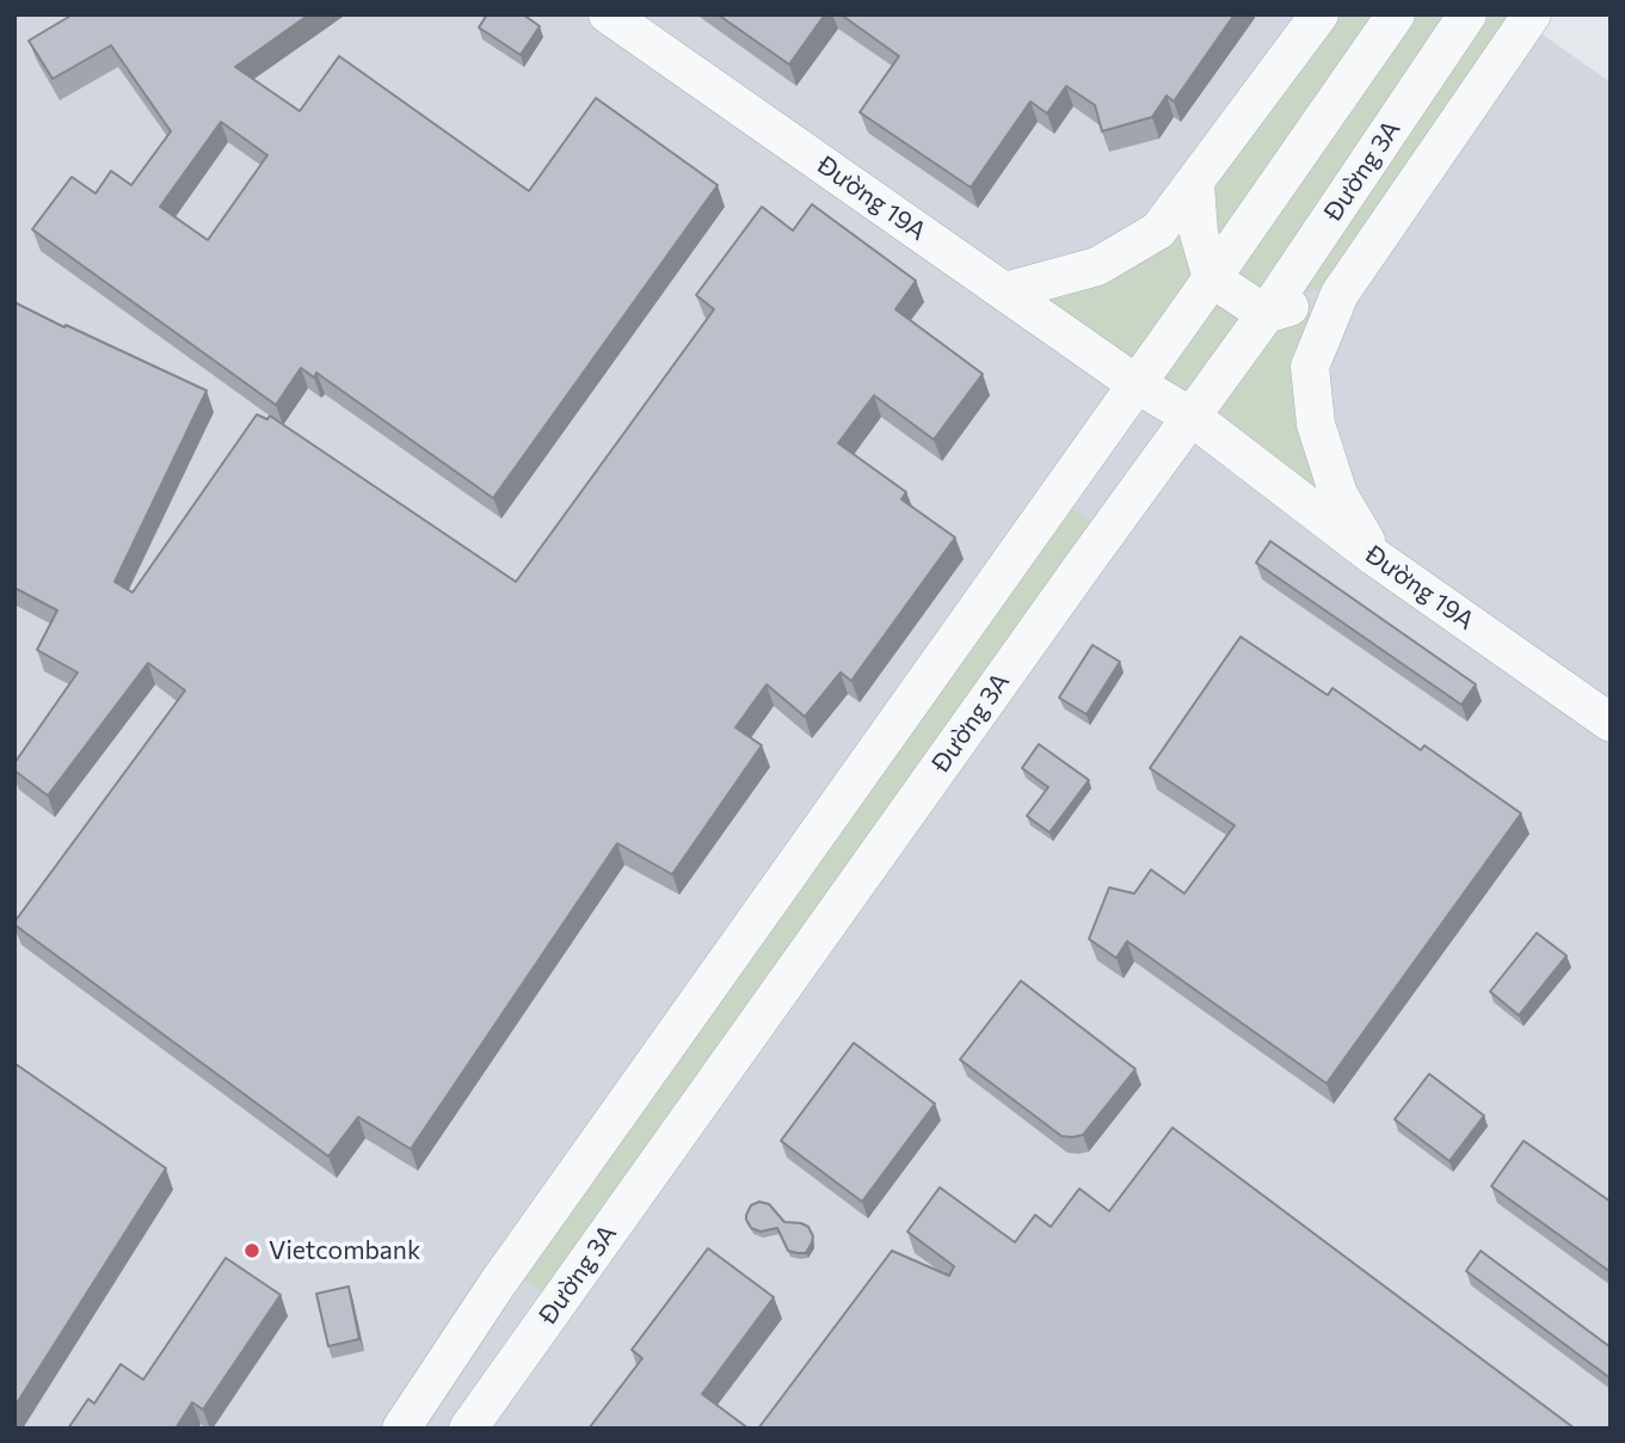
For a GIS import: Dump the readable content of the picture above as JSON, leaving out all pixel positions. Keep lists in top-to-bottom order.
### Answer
{
  "streets": {
    "street": ["Đường 3A", "Đường 19A"]
  },
  "crossings": [
    ["Đường 3A", "Đường 19A"]
  ],
  "places": ["Vietcombank"]
}
